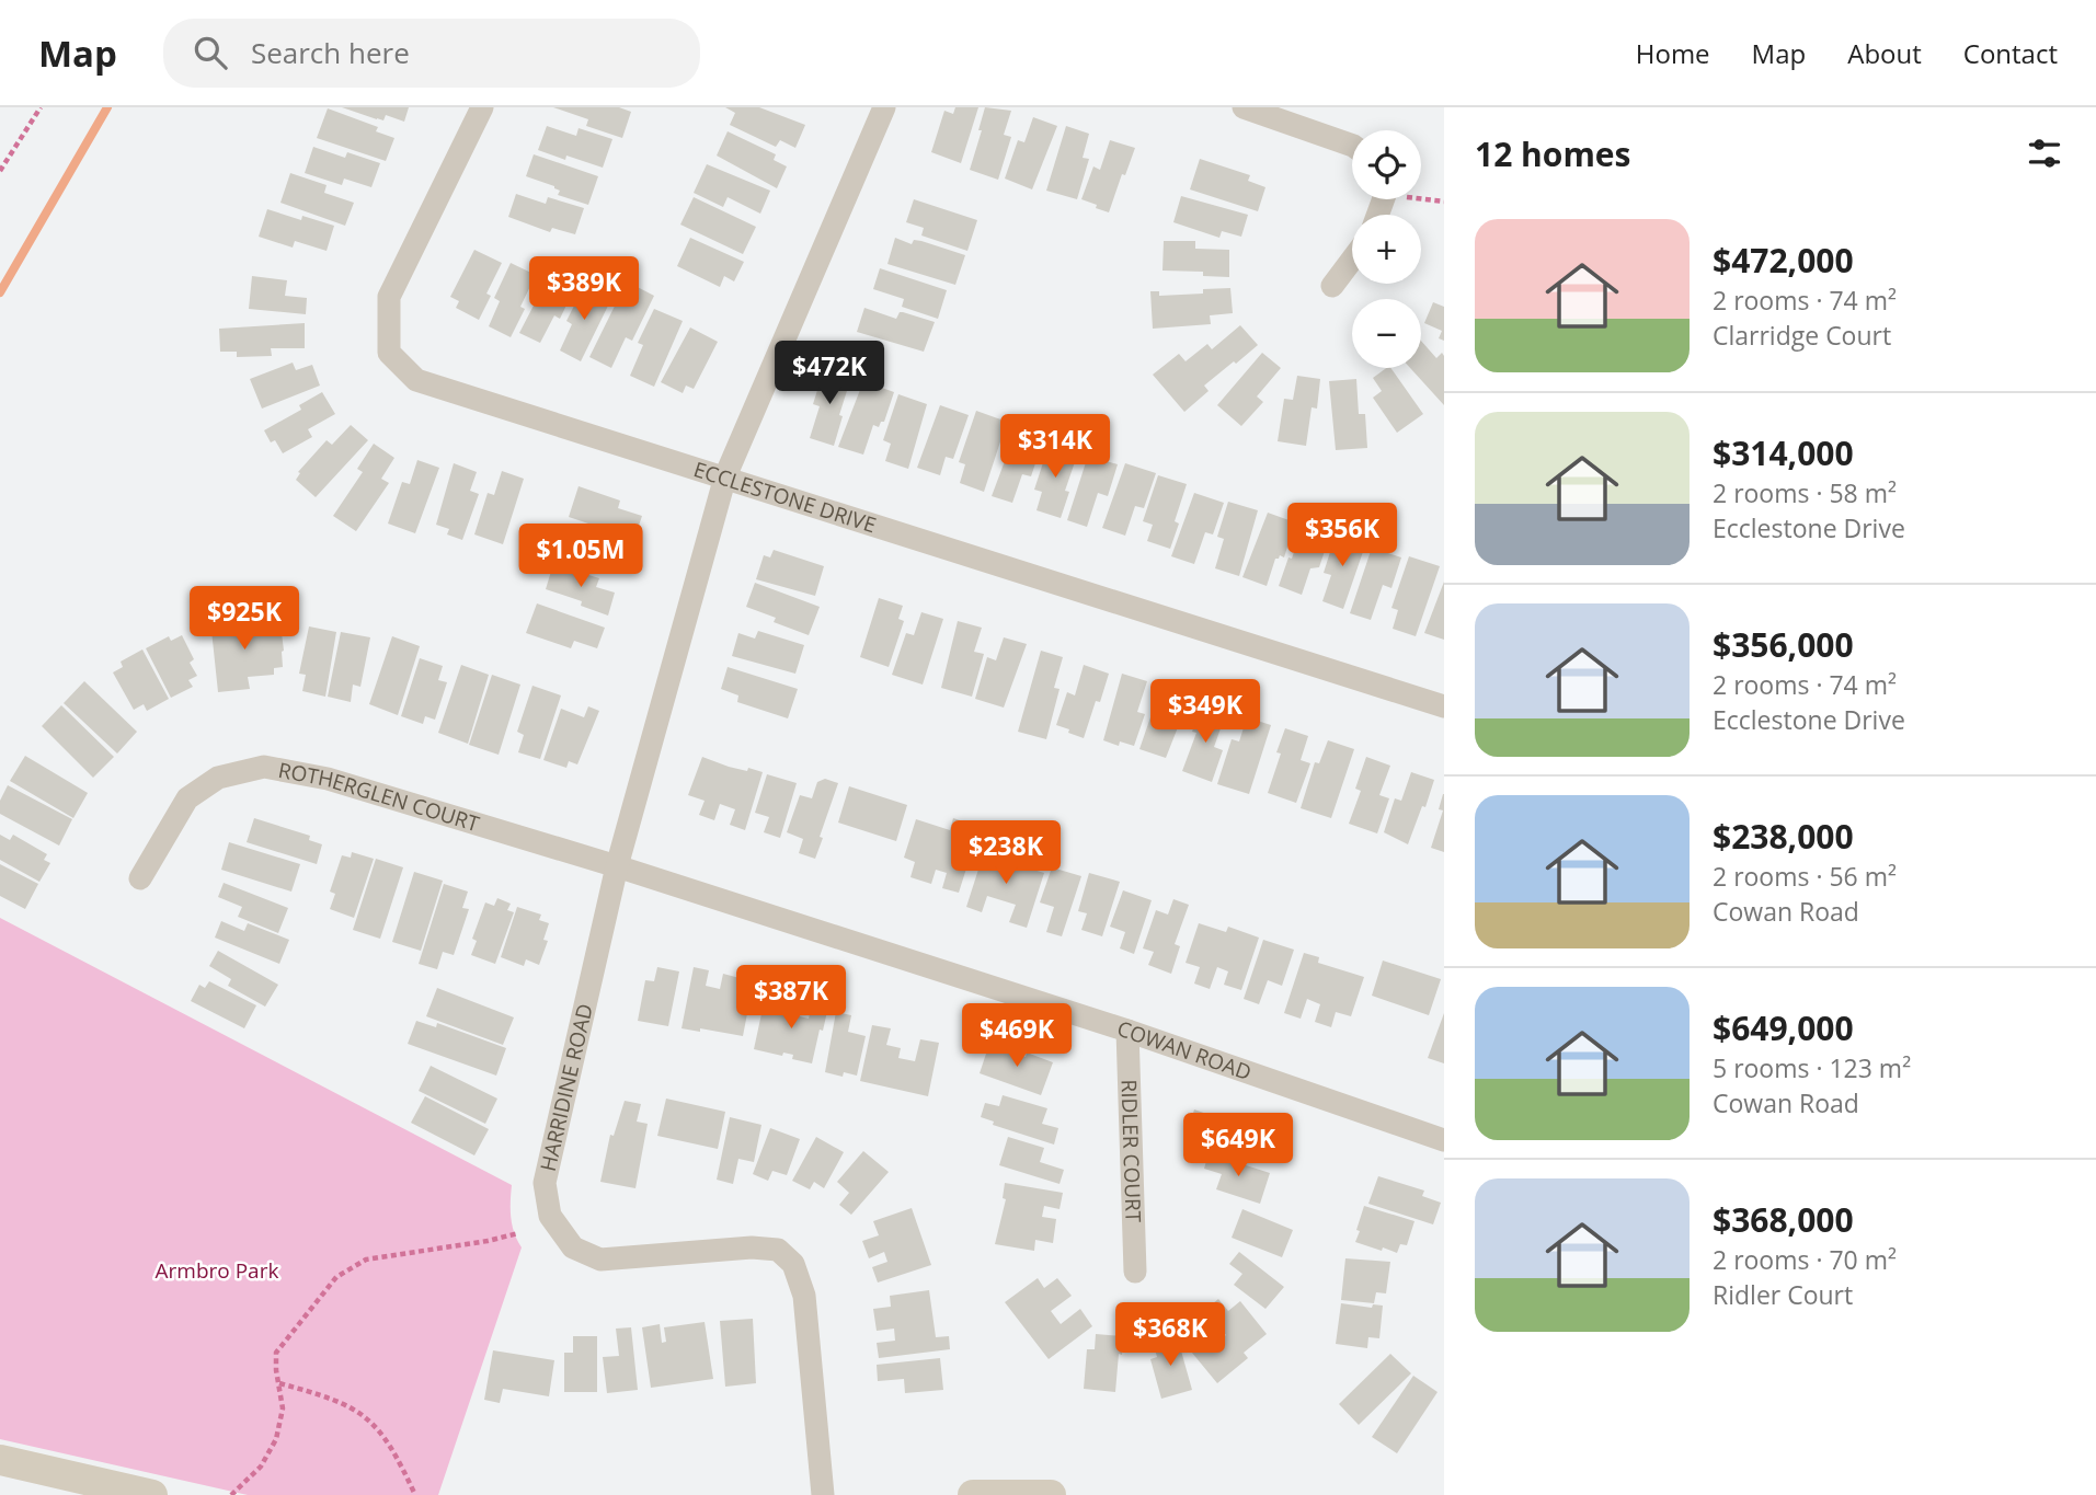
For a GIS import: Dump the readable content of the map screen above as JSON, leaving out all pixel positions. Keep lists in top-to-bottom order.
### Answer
{
  "streets": {
    "street": [
      "ECCLESTONE DRIVE",
      "ROTHERGLEN COURT",
      "COWAN ROAD",
      "HARRIDINE ROAD",
      "RIDLER COURT"
    ]
  },
  "crossings": [
    ["ECCLESTONE DRIVE", "HARRIDINE ROAD"],
    ["ROTHERGLEN COURT", "COWAN ROAD"],
    ["ROTHERGLEN COURT", "HARRIDINE ROAD"],
    ["COWAN ROAD", "HARRIDINE ROAD"],
    ["COWAN ROAD", "RIDLER COURT"]
  ],
  "parks": ["Armbro Park"],
  "page": {
    "header": "Map",
    "search": "Search here",
    "nav": [
      "Home",
      "Map",
      "About",
      "Contact"
    ],
    "heading": "12 homes",
    "map_buttons": ["+", "−"],
    "list": [
      {
        "name": "$472,000",
        "note": "2 rooms · 74 m² · Clarridge Court"
      },
      {
        "name": "$314,000",
        "note": "2 rooms · 58 m² · Ecclestone Drive"
      },
      {
        "name": "$356,000",
        "note": "2 rooms · 74 m² · Ecclestone Drive"
      },
      {
        "name": "$238,000",
        "note": "2 rooms · 56 m² · Cowan Road"
      },
      {
        "name": "$649,000",
        "note": "5 rooms · 123 m² · Cowan Road"
      },
      {
        "name": "$368,000",
        "note": "2 rooms · 70 m² · Ridler Court"
      }
    ],
    "price": [
      "$389K",
      "$472K",
      "$314K",
      "$356K",
      "$1.05M",
      "$925K",
      "$349K",
      "$238K",
      "$387K",
      "$469K",
      "$649K",
      "$368K"
    ]
  }
}
